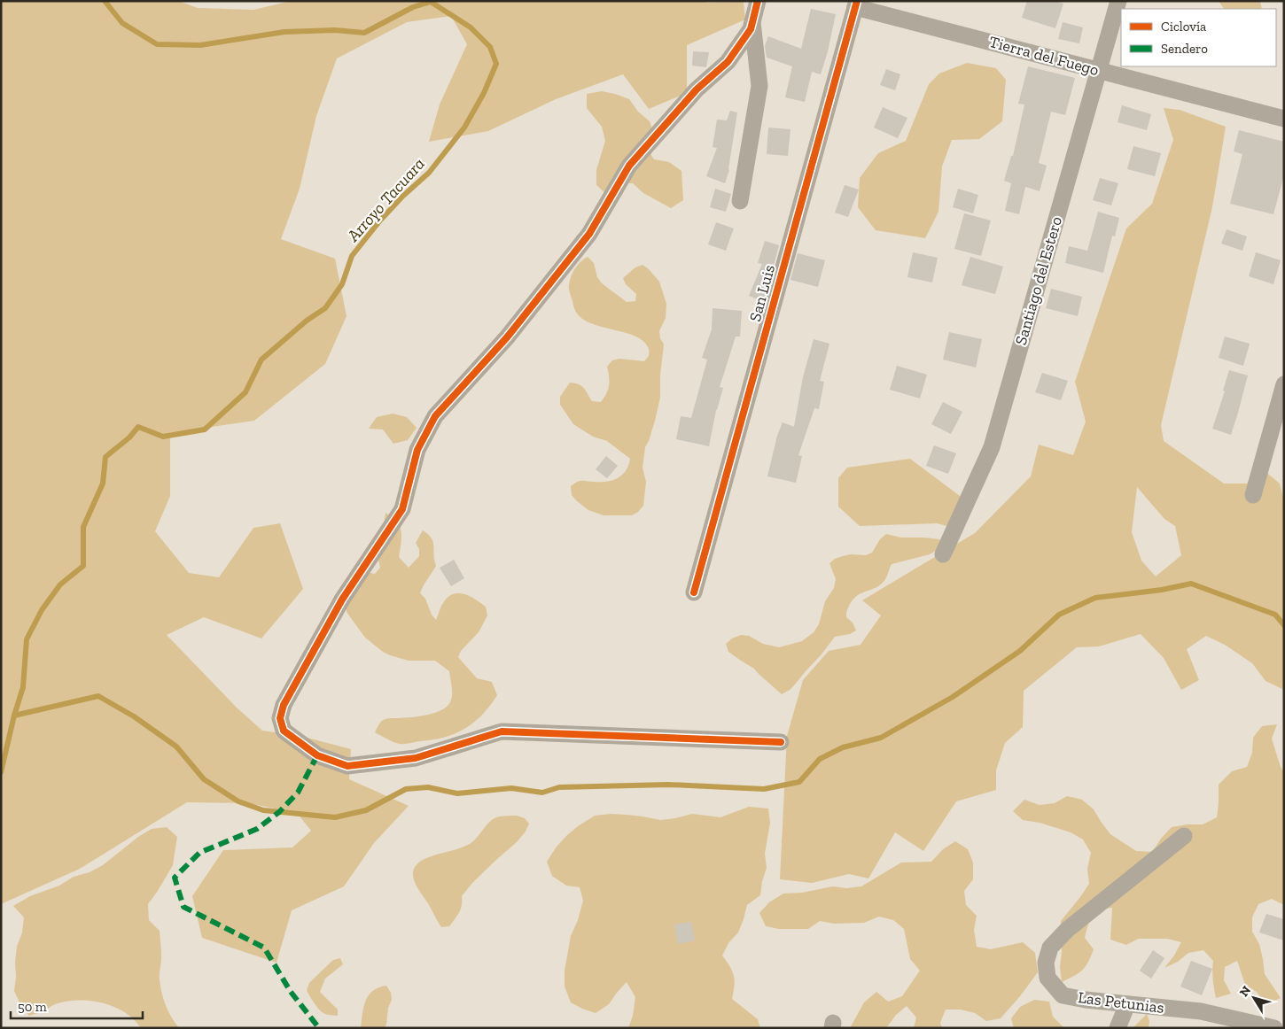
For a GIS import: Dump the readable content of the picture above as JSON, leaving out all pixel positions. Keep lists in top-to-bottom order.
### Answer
{
  "streets": {
    "street": [
      "Tierra del Fuego",
      "Santiago del Estero",
      "San Luis",
      "Las Petunias"
    ]
  },
  "crossings": [
    ["Tierra del Fuego", "Santiago del Estero"],
    ["Tierra del Fuego", "San Luis"]
  ],
  "water": ["Arroyo Tacuara"],
  "legend": ["Ciclovía", "Sendero"],
  "scale_bar": "50 m",
  "north": "top left"
}
